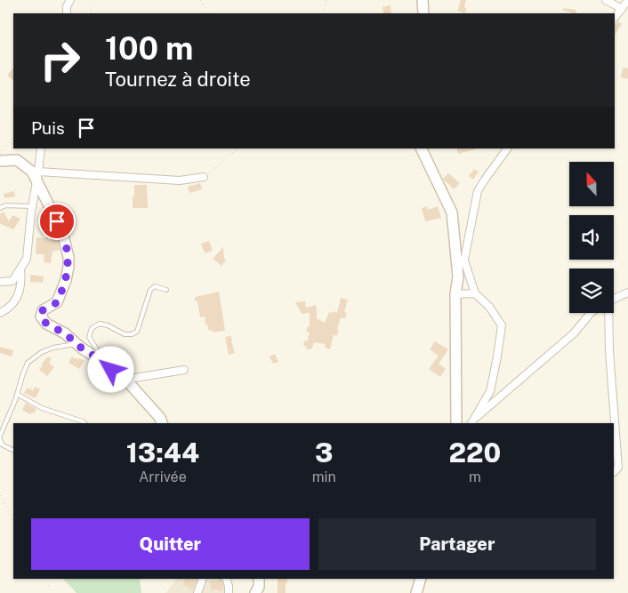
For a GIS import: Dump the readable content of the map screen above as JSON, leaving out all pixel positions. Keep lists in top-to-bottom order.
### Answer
{
  "north": "top",
  "page": {
    "turn": ["100 m", "Tournez à droite"],
    "then": "Puis",
    "eta": [
      "13:44",
      "Arrivée",
      "3",
      "min",
      "220",
      "m"
    ],
    "buttons": ["Quitter", "Partager"]
  }
}
